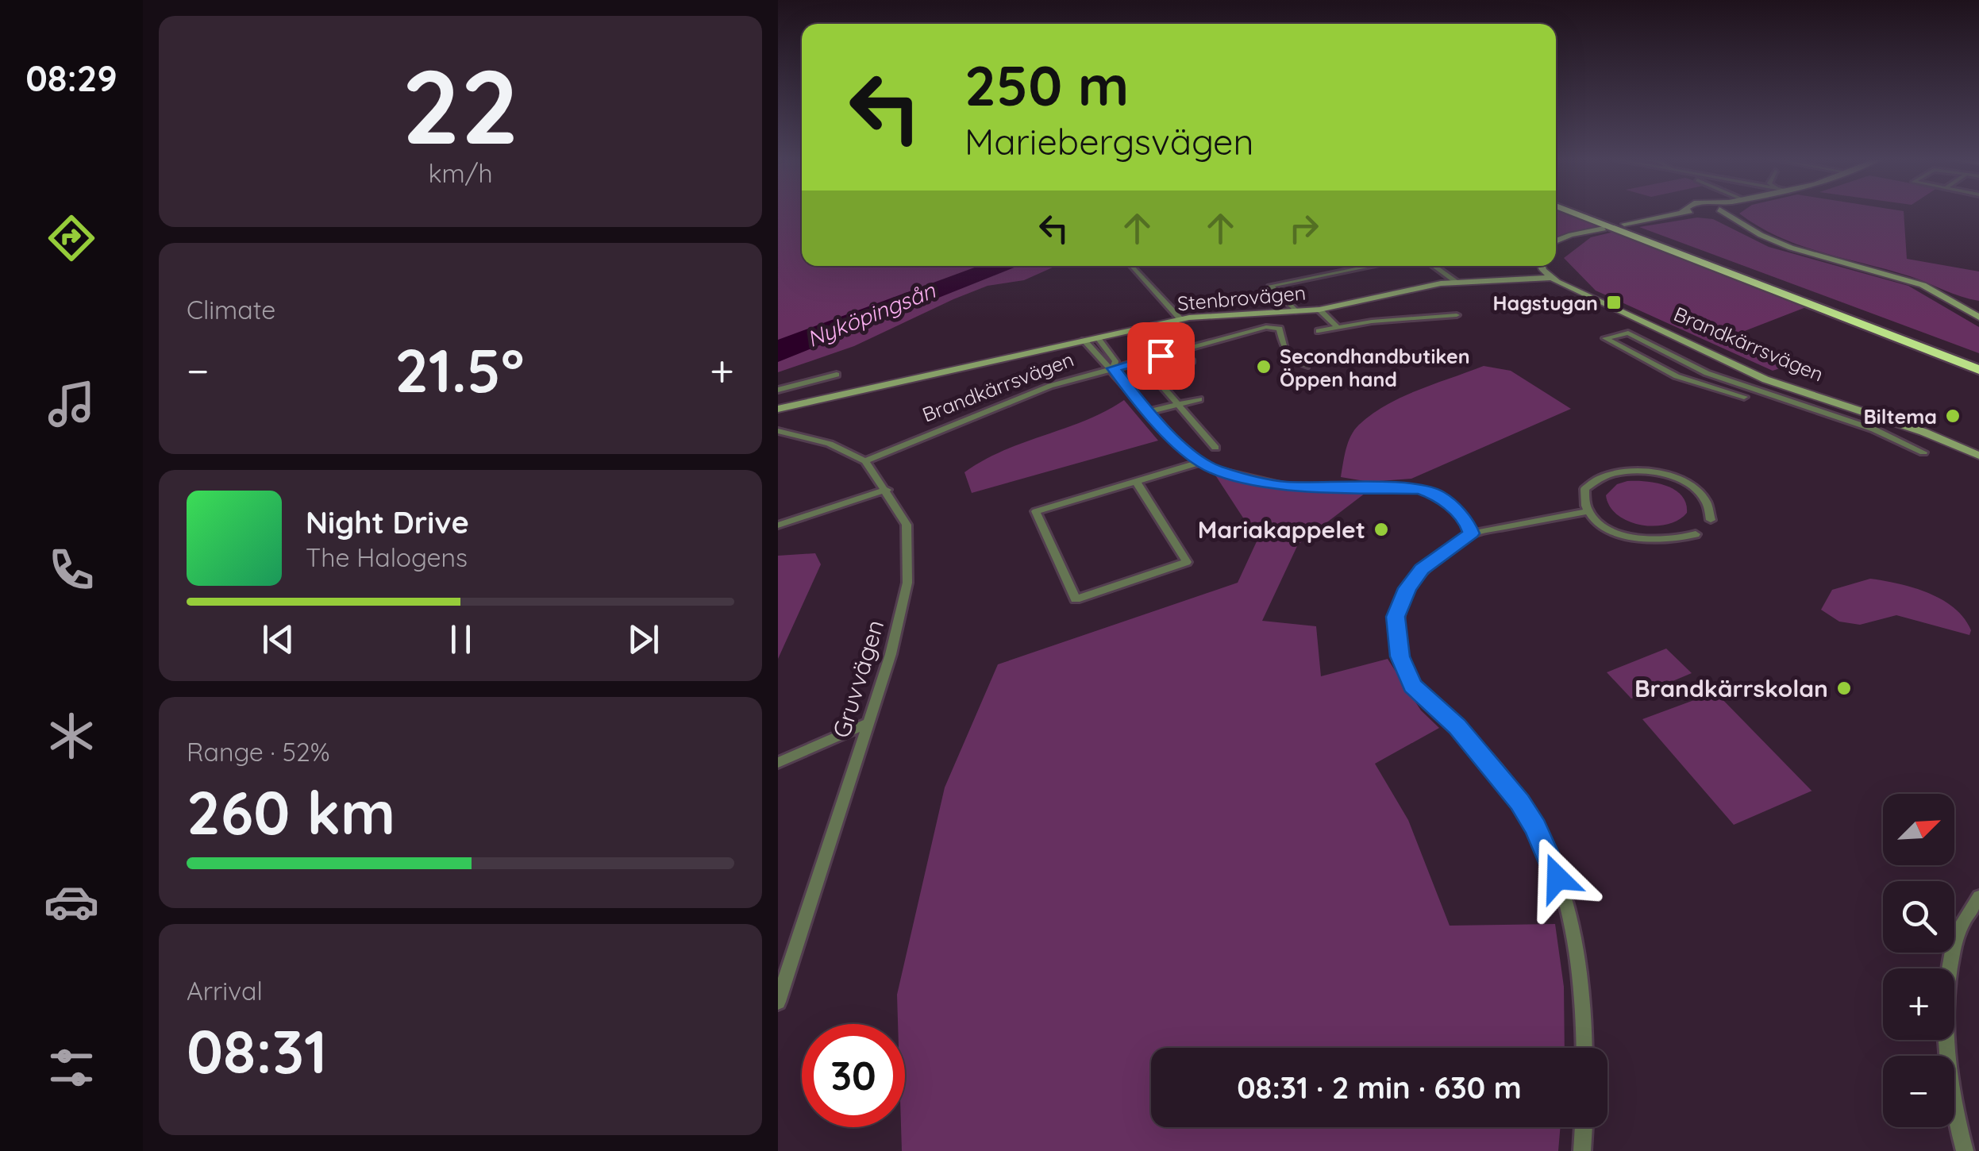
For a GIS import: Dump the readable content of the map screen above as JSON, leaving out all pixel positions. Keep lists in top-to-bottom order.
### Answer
{
  "streets": {
    "street": ["Stenbrovägen", "Brandkärrsvägen", "Gruvvägen"]
  },
  "crossings": [
    ["Stenbrovägen", "Brandkärrsvägen"],
    ["Brandkärrsvägen", "Gruvvägen"]
  ],
  "water": ["Nyköpingsån"],
  "places": {
    "transit": ["Hagstugan"],
    "other": [
      "Secondhandbutiken Öppen hand",
      "Biltema",
      "Mariakappelet",
      "Brandkärrskolan"
    ]
  },
  "north": "top right",
  "page": {
    "tabs": "08:29",
    "tile": [
      ["22", "km/h"],
      "Climate",
      ["Range · 52%", "260 km"],
      ["Arrival", "08:31"]
    ],
    "turn": ["250 m", "Mariebergsvägen"],
    "heat": ["−", "21.5°", "+"],
    "song": ["Night Drive", "The Halogens"],
    "map_buttons": ["+", "−"],
    "limit": "30",
    "trip": "08:31 · 2 min · 630 m"
  }
}
